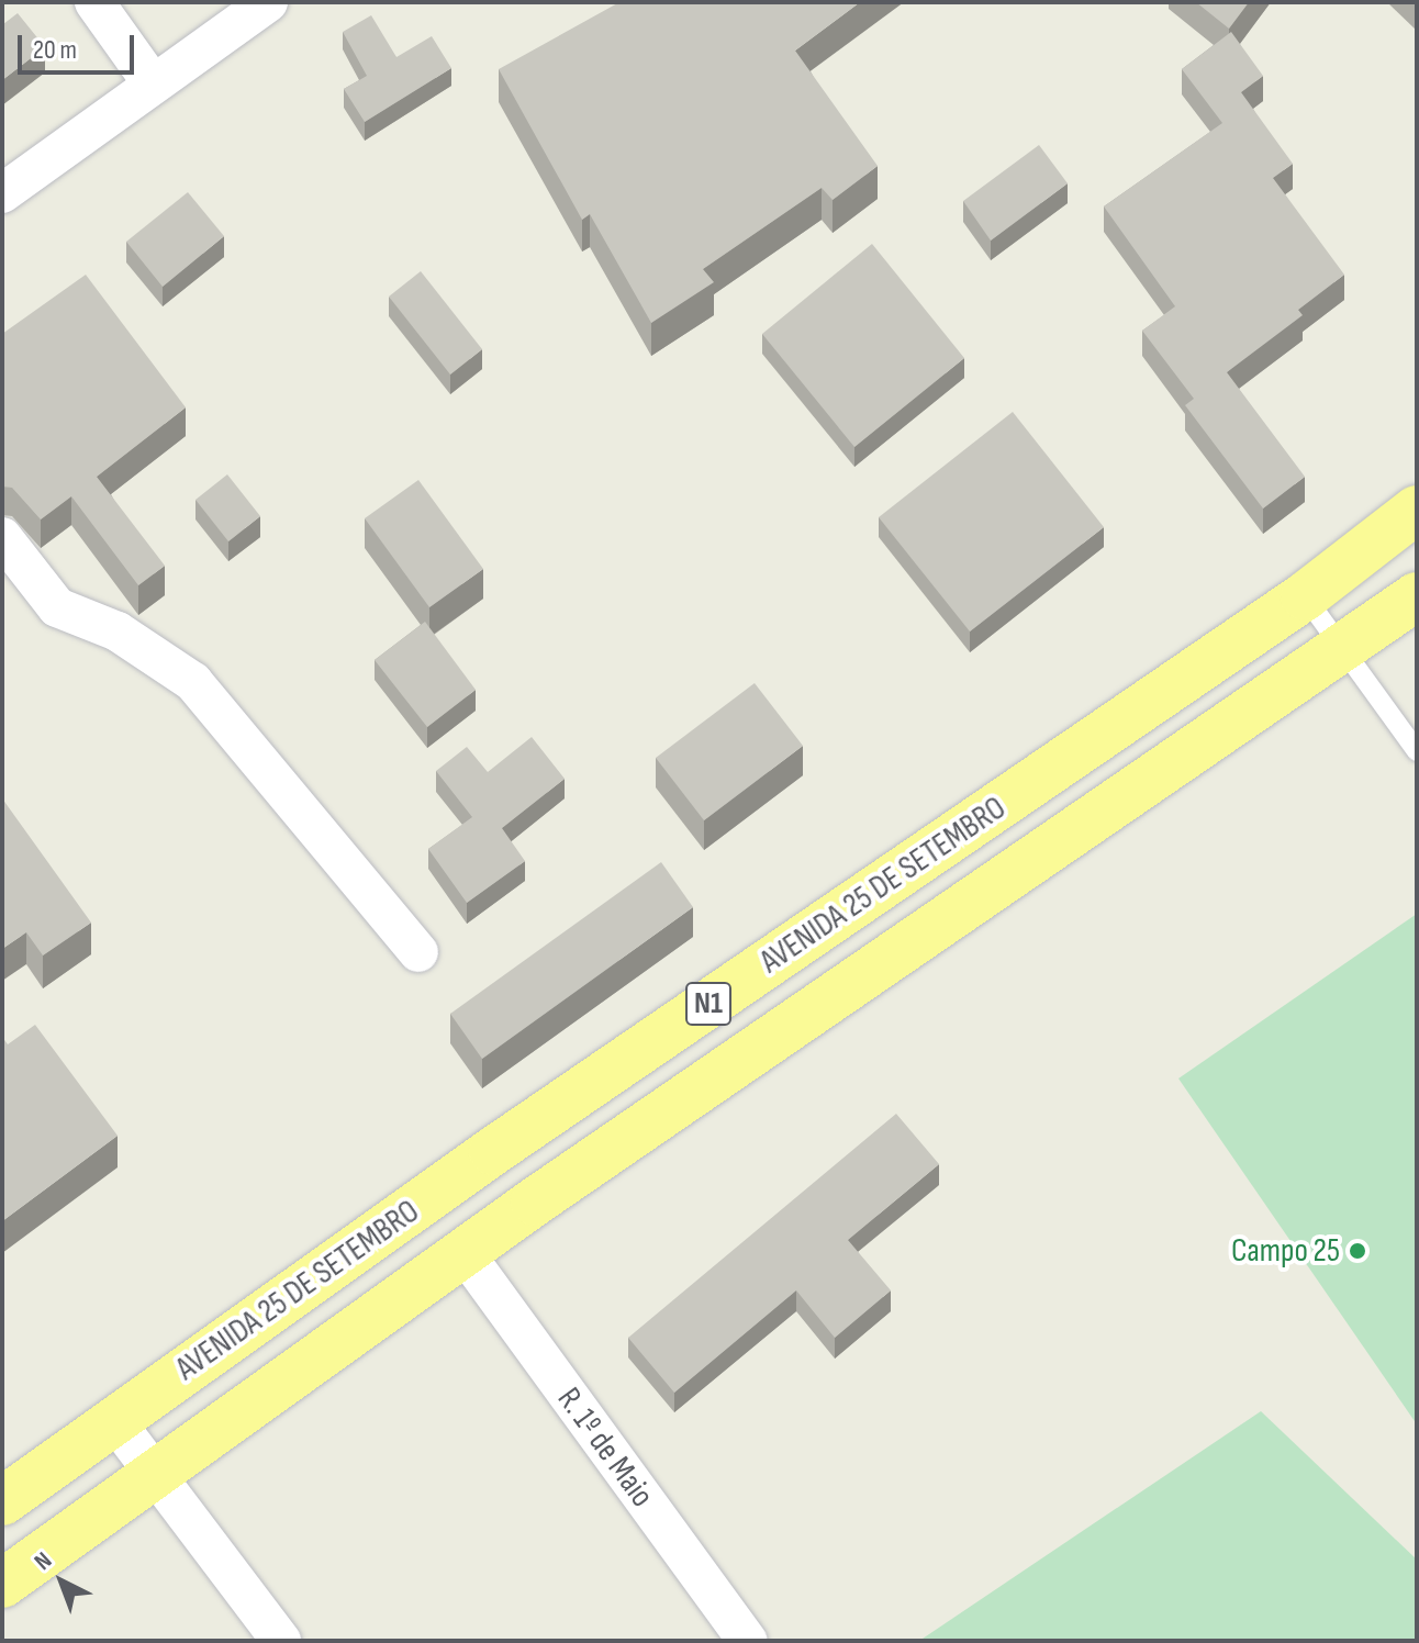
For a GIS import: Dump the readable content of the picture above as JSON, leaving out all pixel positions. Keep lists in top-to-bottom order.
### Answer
{
  "streets": {
    "highway": ["AVENIDA 25 DE SETEMBRO", "N1"],
    "street": ["R. 1º de Maio"]
  },
  "crossings": [
    ["AVENIDA 25 DE SETEMBRO", "R. 1º de Maio"]
  ],
  "places": ["Campo 25"],
  "scale_bar": "20 m",
  "north": "top left"
}
